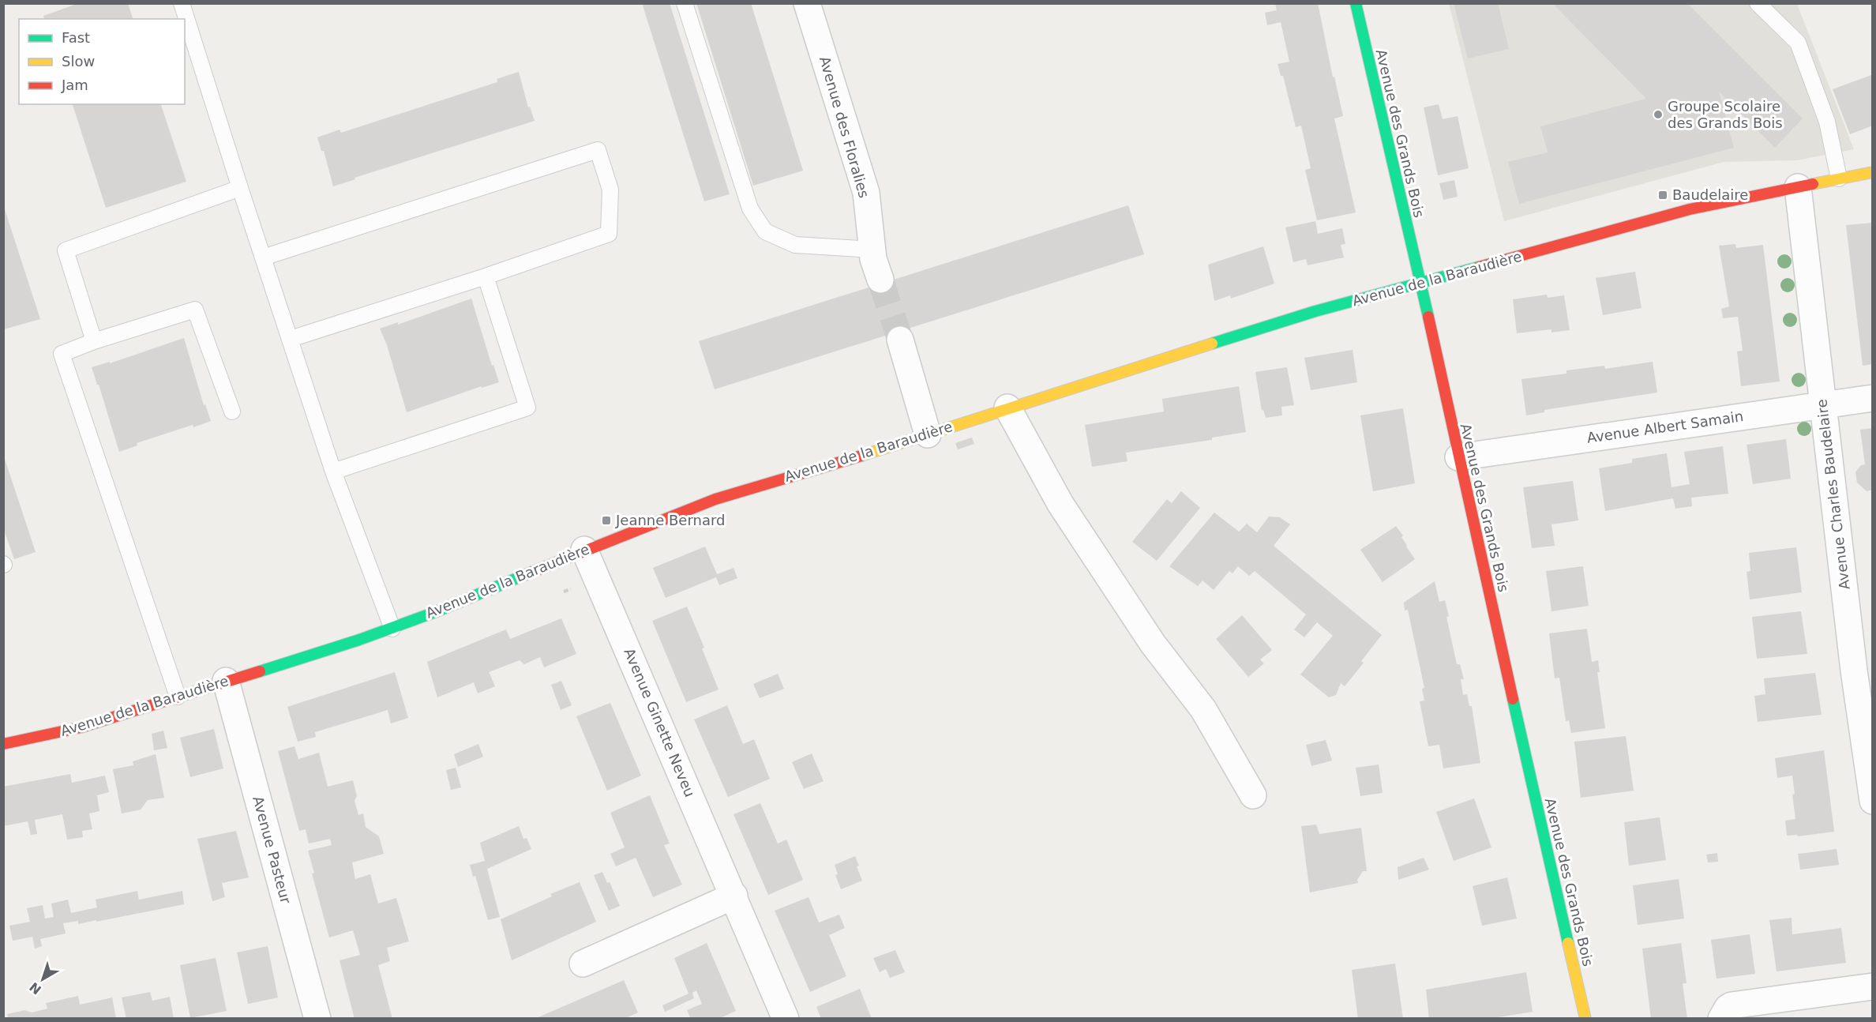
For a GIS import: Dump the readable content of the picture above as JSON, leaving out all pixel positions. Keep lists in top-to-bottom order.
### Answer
{
  "streets": {
    "street": [
      "Avenue des Floralies",
      "Avenue des Grands Bois",
      "Avenue de la Baraudière",
      "Avenue Albert Samain",
      "Avenue Charles Baudelaire",
      "Avenue Ginette Neveu",
      "Avenue Pasteur"
    ]
  },
  "crossings": [
    ["Avenue des Grands Bois", "Avenue de la Baraudière"],
    ["Avenue des Grands Bois", "Avenue Albert Samain"],
    ["Avenue de la Baraudière", "Avenue Charles Baudelaire"],
    ["Avenue de la Baraudière", "Avenue Ginette Neveu"],
    ["Avenue de la Baraudière", "Avenue Pasteur"],
    ["Avenue Albert Samain", "Avenue Charles Baudelaire"]
  ],
  "places": {
    "other": ["Groupe Scolaire des Grands Bois"],
    "transit": ["Baudelaire", "Jeanne Bernard"]
  },
  "legend": ["Fast", "Slow", "Jam"],
  "north": "bottom left"
}
